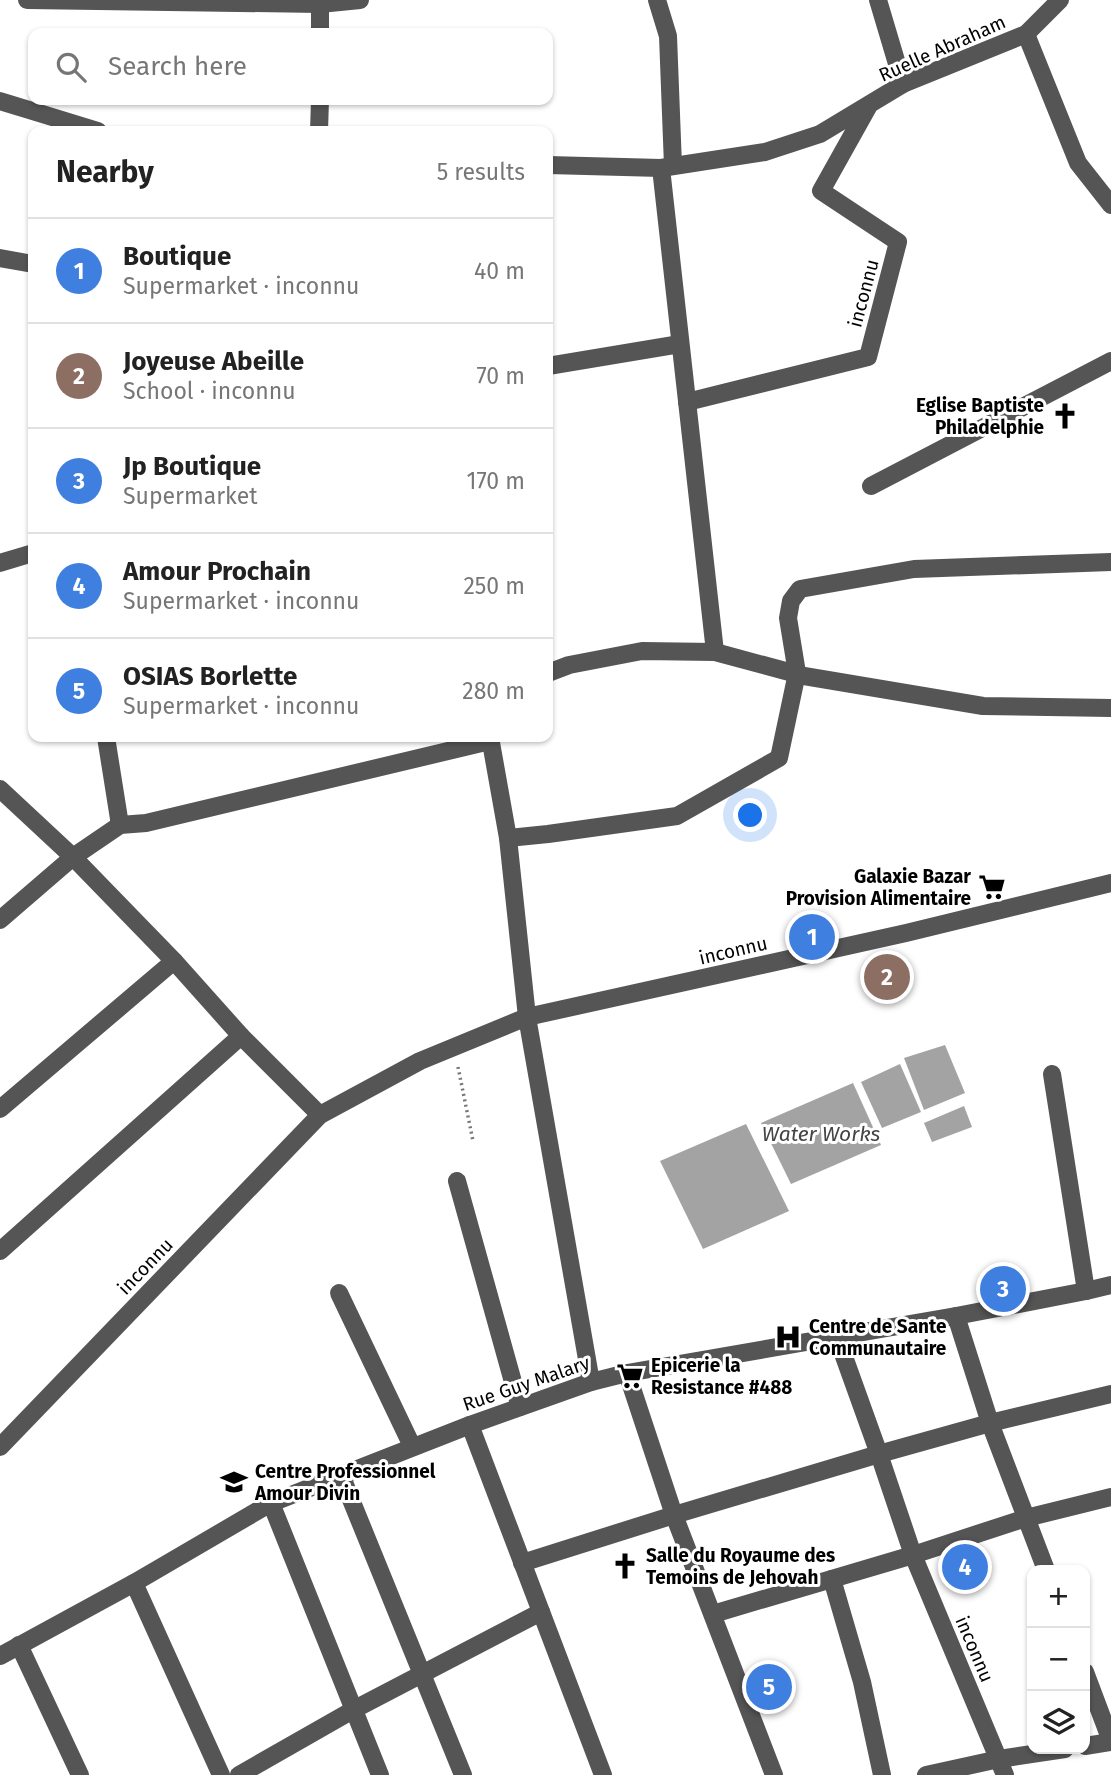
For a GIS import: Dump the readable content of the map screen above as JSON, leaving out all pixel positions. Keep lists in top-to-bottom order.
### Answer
{
  "streets": {
    "street": ["Ruelle Abraham", "inconnu", "Rue Guy Malary"]
  },
  "crossings": [
    ["Ruelle Abraham", "inconnu"],
    ["inconnu", "Rue Guy Malary"]
  ],
  "water": ["Water Works"],
  "places": {
    "church": ["Eglise Baptiste Philadelphie", "Salle du Royaume des Temoins de Jehovah"],
    "supermarket": ["Galaxie Bazar Provision Alimentaire", "Epicerie la Resistance #488"],
    "hospital": ["Centre de Sante Communautaire"],
    "school or university": ["Centre Professionnel Amour Divin"]
  },
  "page": {
    "search": "Search here",
    "heading": ["Nearby", "5 results"],
    "list": [
      {
        "mark": "1",
        "name": "Boutique",
        "note": "Supermarket · inconnu",
        "value": "40 m"
      },
      {
        "mark": "2",
        "name": "Joyeuse Abeille",
        "note": "School · inconnu",
        "value": "70 m"
      },
      {
        "mark": "3",
        "name": "Jp Boutique",
        "note": "Supermarket",
        "value": "170 m"
      },
      {
        "mark": "4",
        "name": "Amour Prochain",
        "note": "Supermarket · inconnu",
        "value": "250 m"
      },
      {
        "mark": "5",
        "name": "OSIAS Borlette",
        "note": "Supermarket · inconnu",
        "value": "280 m"
      }
    ],
    "pins": [
      "1",
      "2",
      "3",
      "4",
      "5"
    ],
    "map_buttons": ["+", "−"]
  }
}
